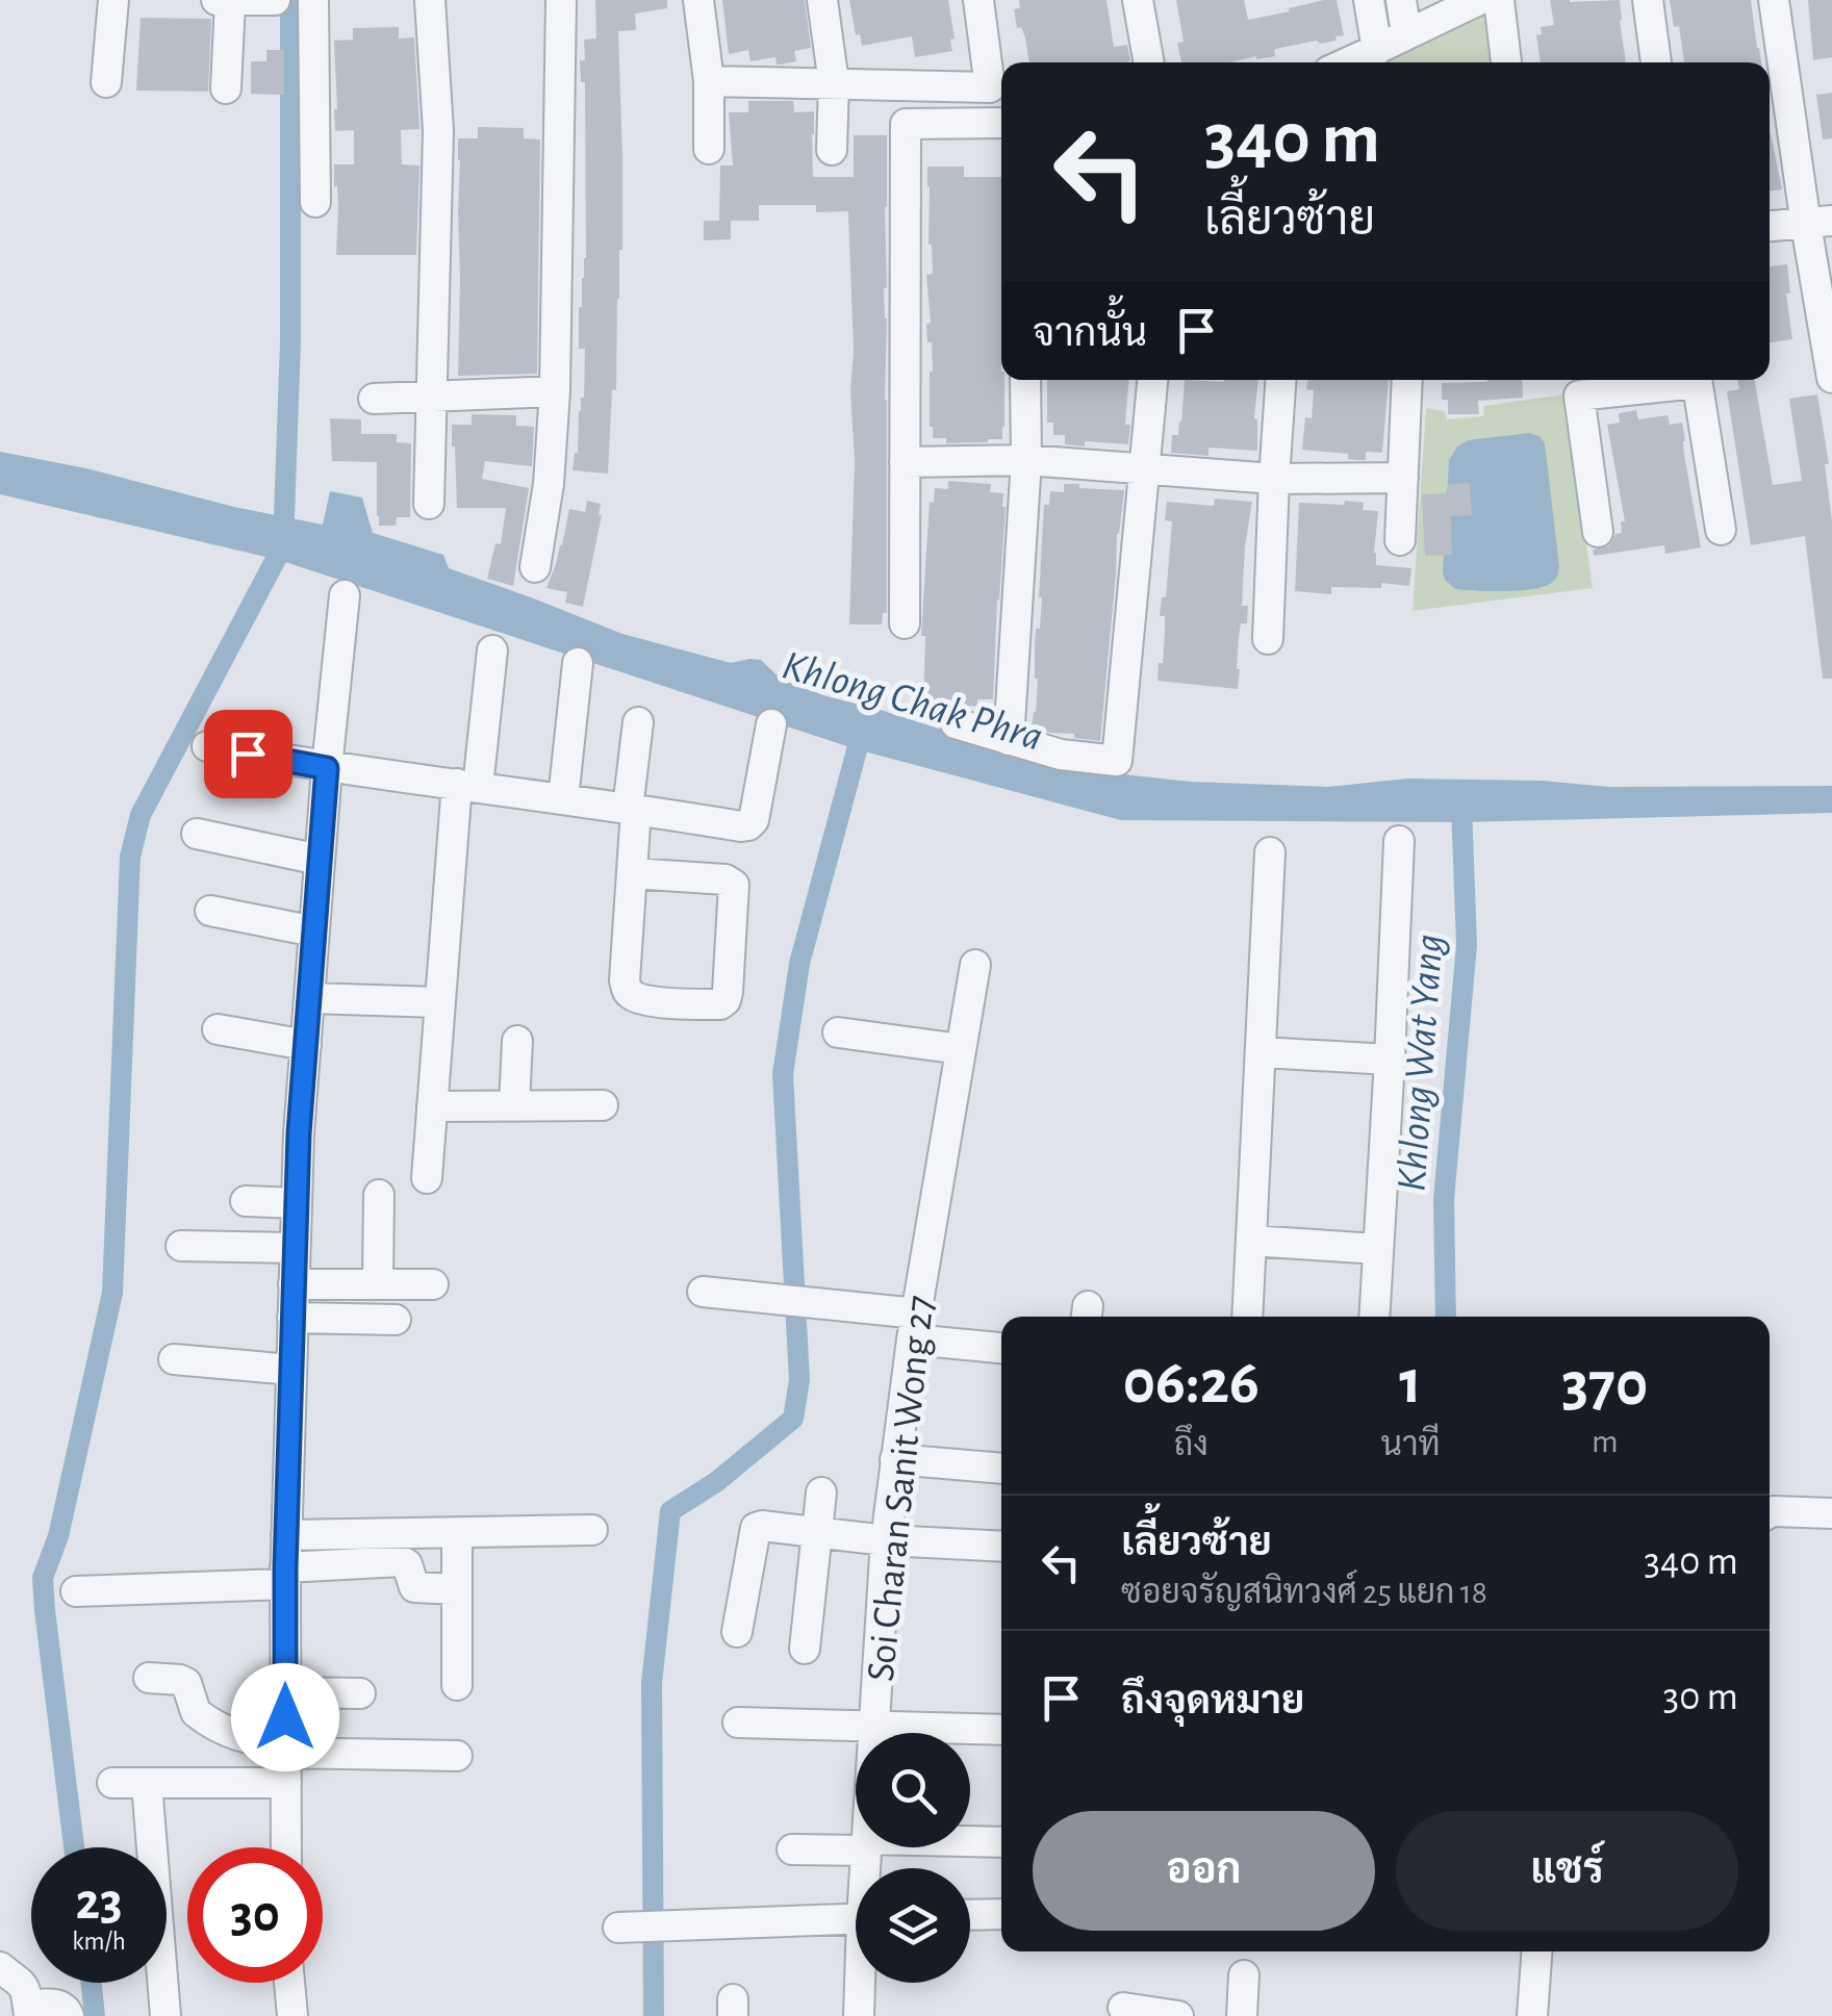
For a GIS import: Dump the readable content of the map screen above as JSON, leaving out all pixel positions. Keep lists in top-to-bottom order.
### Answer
{
  "streets": {
    "street": ["Soi Charan Sanit Wong 27"]
  },
  "water": ["Khlong Chak Phra", "Khlong Wat Yang"],
  "page": {
    "turn": ["340 m", "เลี้ยวซ้าย"],
    "then": "จากนั้น",
    "eta": [
      "06:26",
      "ถึง",
      "1",
      "นาที",
      "370",
      "m"
    ],
    "list": [
      {
        "name": "เลี้ยวซ้าย",
        "note": "ซอยจรัญสนิทวงศ์ 25 แยก 18",
        "value": "340 m"
      },
      {
        "name": "ถึงจุดหมาย",
        "value": "30 m"
      }
    ],
    "buttons": ["ออก", "แชร์"],
    "speed": "23 km/h",
    "limit": "30"
  }
}
